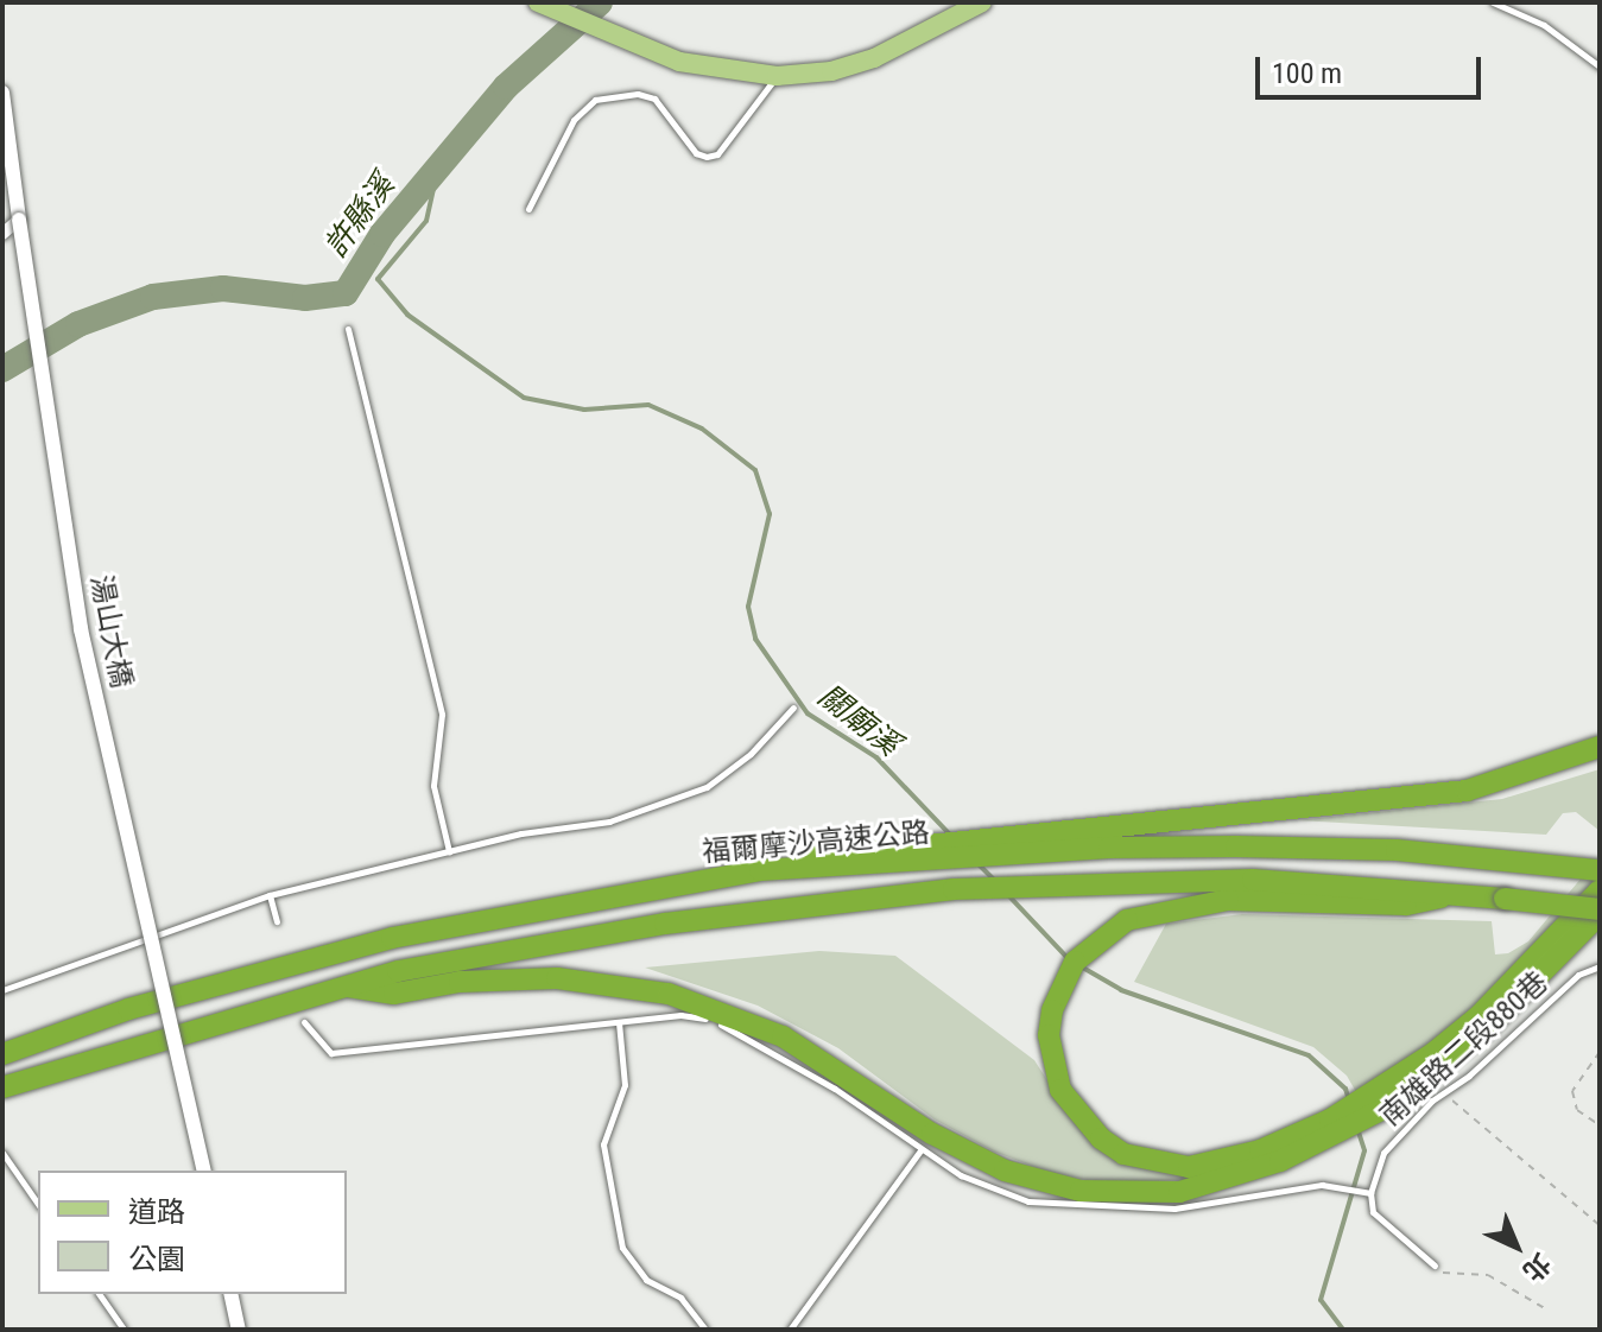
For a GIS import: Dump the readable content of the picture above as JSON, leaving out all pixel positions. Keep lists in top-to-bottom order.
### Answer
{
  "streets": {
    "highway": ["福爾摩沙高速公路"],
    "street": ["湯山大橋"],
    "lane": ["南雄路二段880巷"]
  },
  "water": ["許縣溪", "關廟溪"],
  "legend": ["道路", "公園"],
  "scale_bar": "100 m",
  "north": "bottom right"
}
